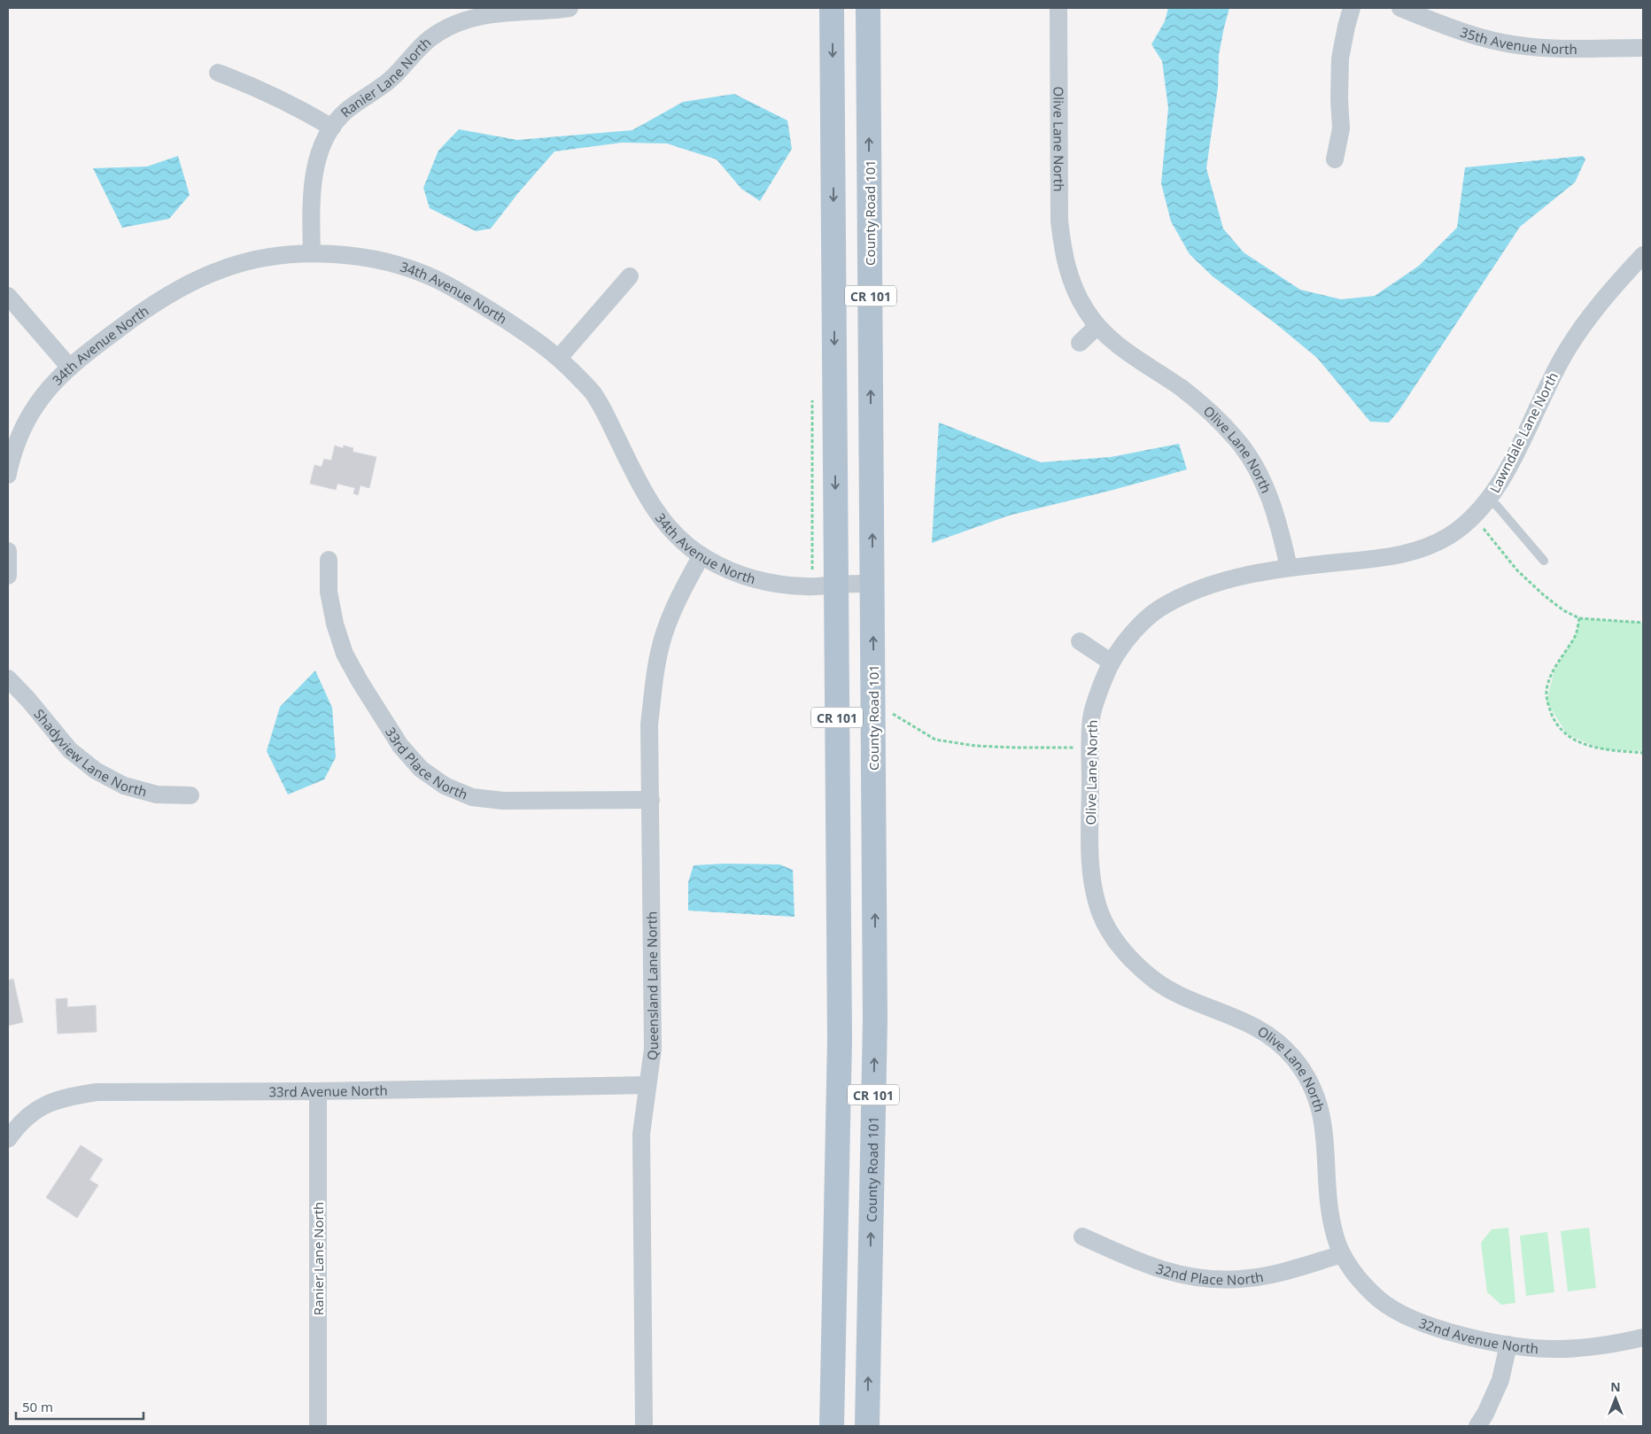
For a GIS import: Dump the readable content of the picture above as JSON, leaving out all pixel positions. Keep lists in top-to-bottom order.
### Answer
{
  "streets": {
    "main road": ["County Road 101", "CR 101"],
    "street": [
      "35th Avenue North",
      "Ranier Lane North",
      "Olive Lane North",
      "34th Avenue North",
      "Lawndale Lane North",
      "Shadyview Lane North",
      "33rd Place North",
      "Queensland Lane North",
      "33rd Avenue North",
      "32nd Place North",
      "32nd Avenue North"
    ]
  },
  "crossings": [
    ["Ranier Lane North", "34th Avenue North"],
    ["Ranier Lane North", "33rd Avenue North"],
    ["Olive Lane North", "Lawndale Lane North"],
    ["Olive Lane North", "32nd Place North"],
    ["Olive Lane North", "32nd Avenue North"],
    ["County Road 101", "34th Avenue North"],
    ["34th Avenue North", "CR 101"],
    ["34th Avenue North", "Queensland Lane North"],
    ["33rd Place North", "Queensland Lane North"],
    ["Queensland Lane North", "33rd Avenue North"],
    ["32nd Place North", "32nd Avenue North"]
  ],
  "scale_bar": "50 m",
  "north": "top"
}
